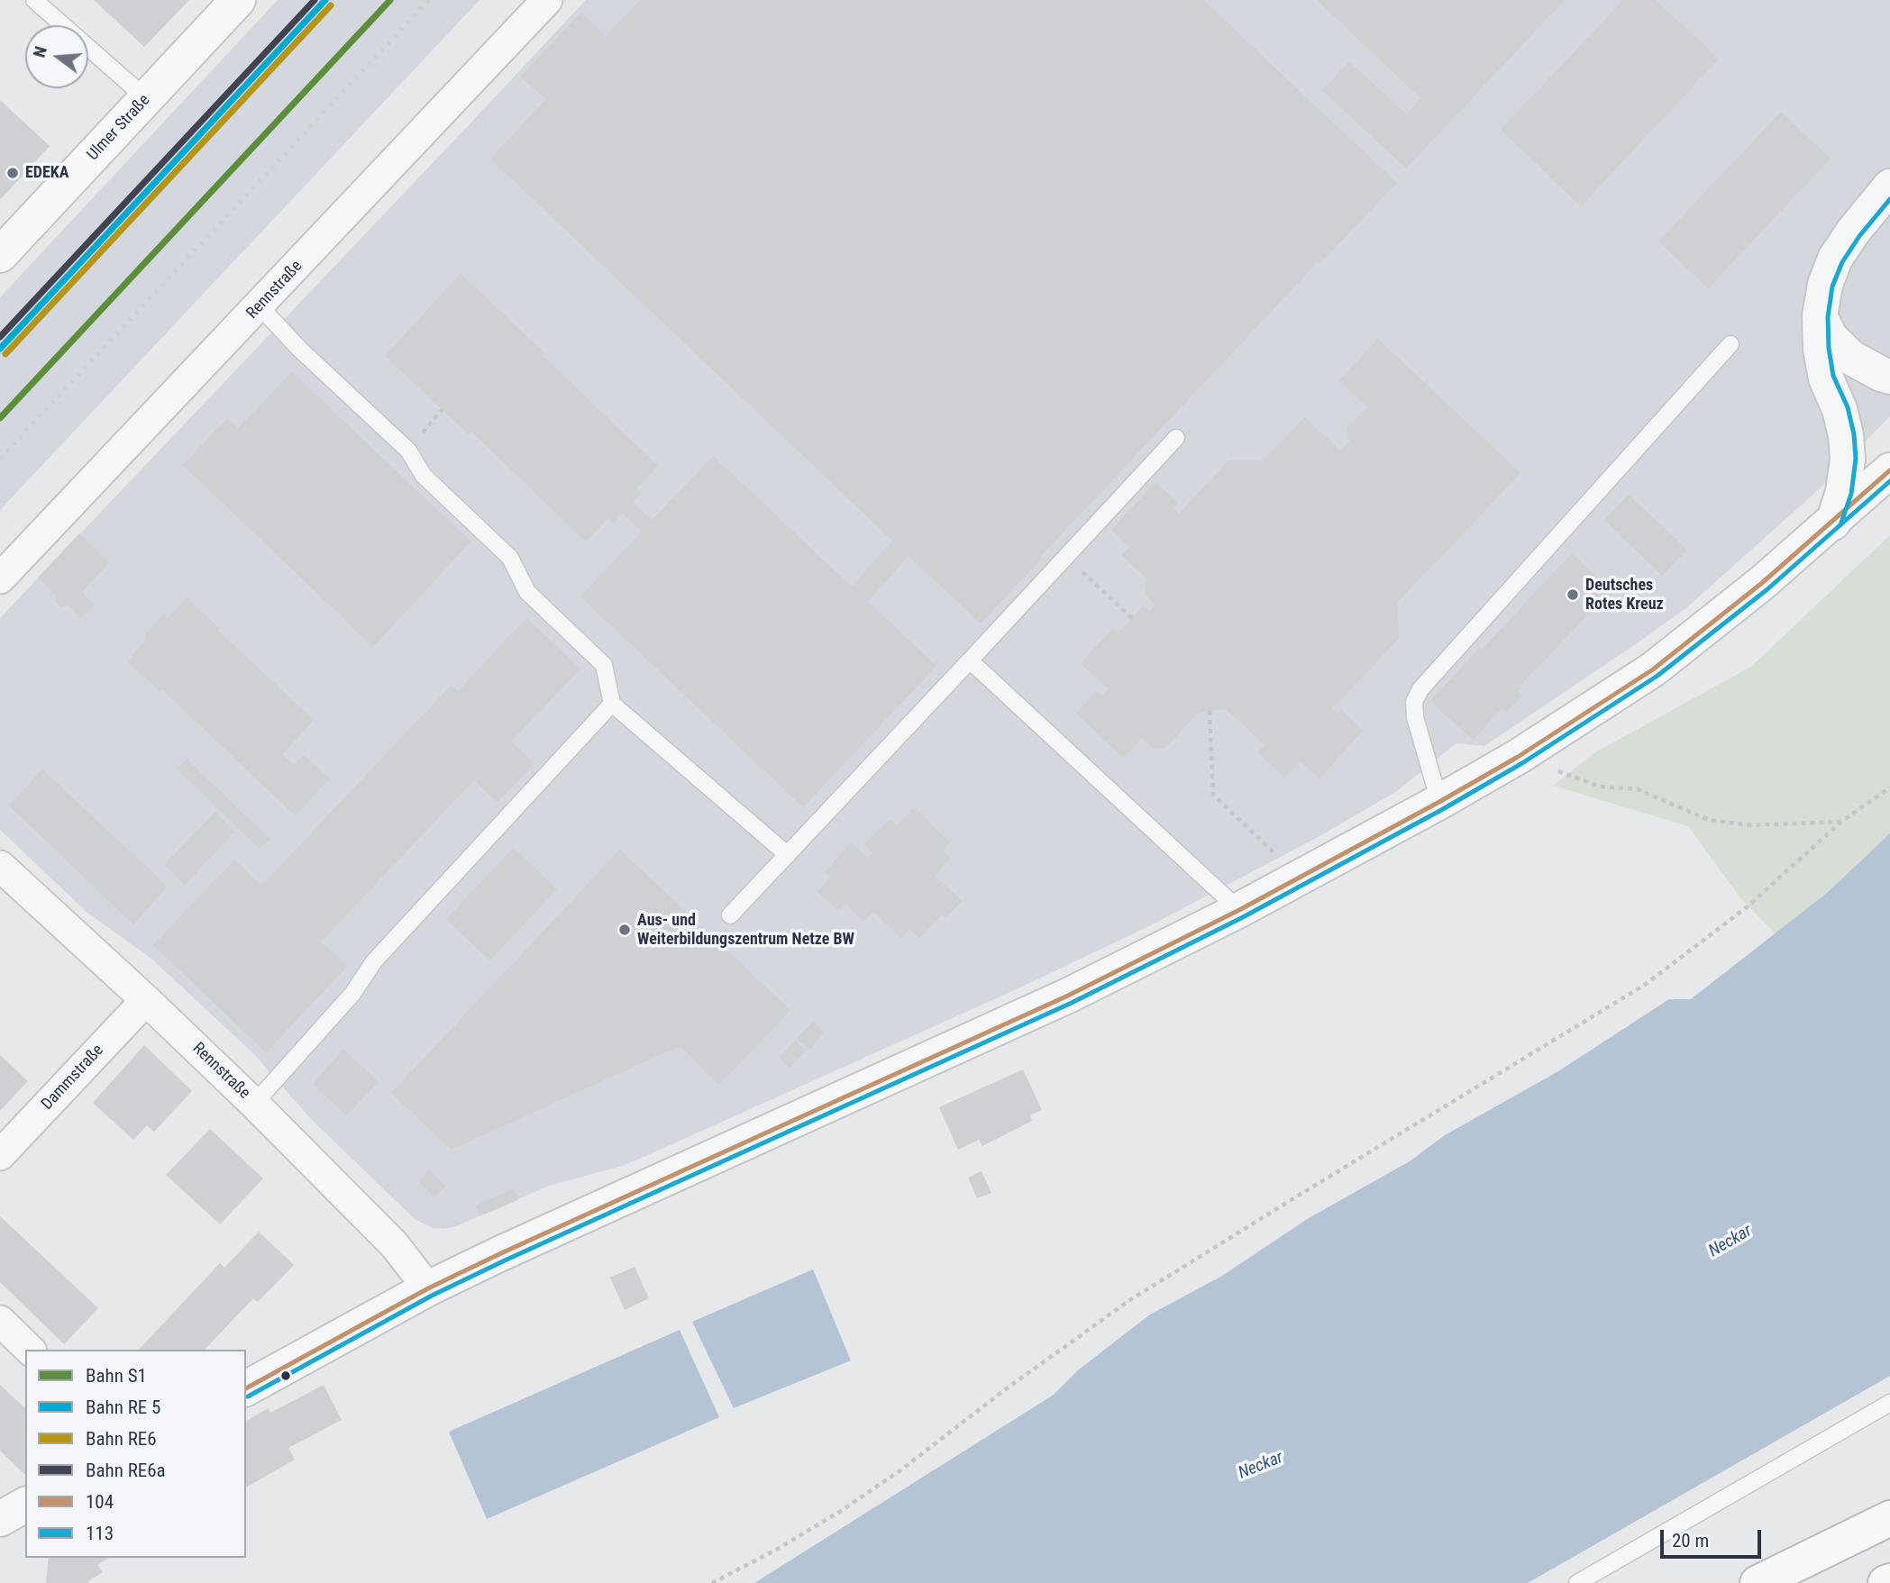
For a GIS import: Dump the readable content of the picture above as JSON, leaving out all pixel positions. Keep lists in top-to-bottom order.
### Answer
{
  "streets": {
    "main road": ["Ulmer Straße"],
    "street": ["Rennstraße", "Dammstraße"]
  },
  "crossings": [
    ["Rennstraße", "Dammstraße"]
  ],
  "water": ["Neckar"],
  "places": ["EDEKA", "Deutsches Rotes Kreuz", "Aus- und Weiterbildungszentrum Netze BW"],
  "lines": [
    "rail line S1",
    "rail line RE6a",
    "rail line RE6",
    "transit line 113",
    "transit line 104"
  ],
  "legend": [
    "Bahn S1",
    "Bahn RE 5",
    "Bahn RE6",
    "Bahn RE6a",
    "104",
    "113"
  ],
  "scale_bar": "20 m",
  "north": "left"
}
